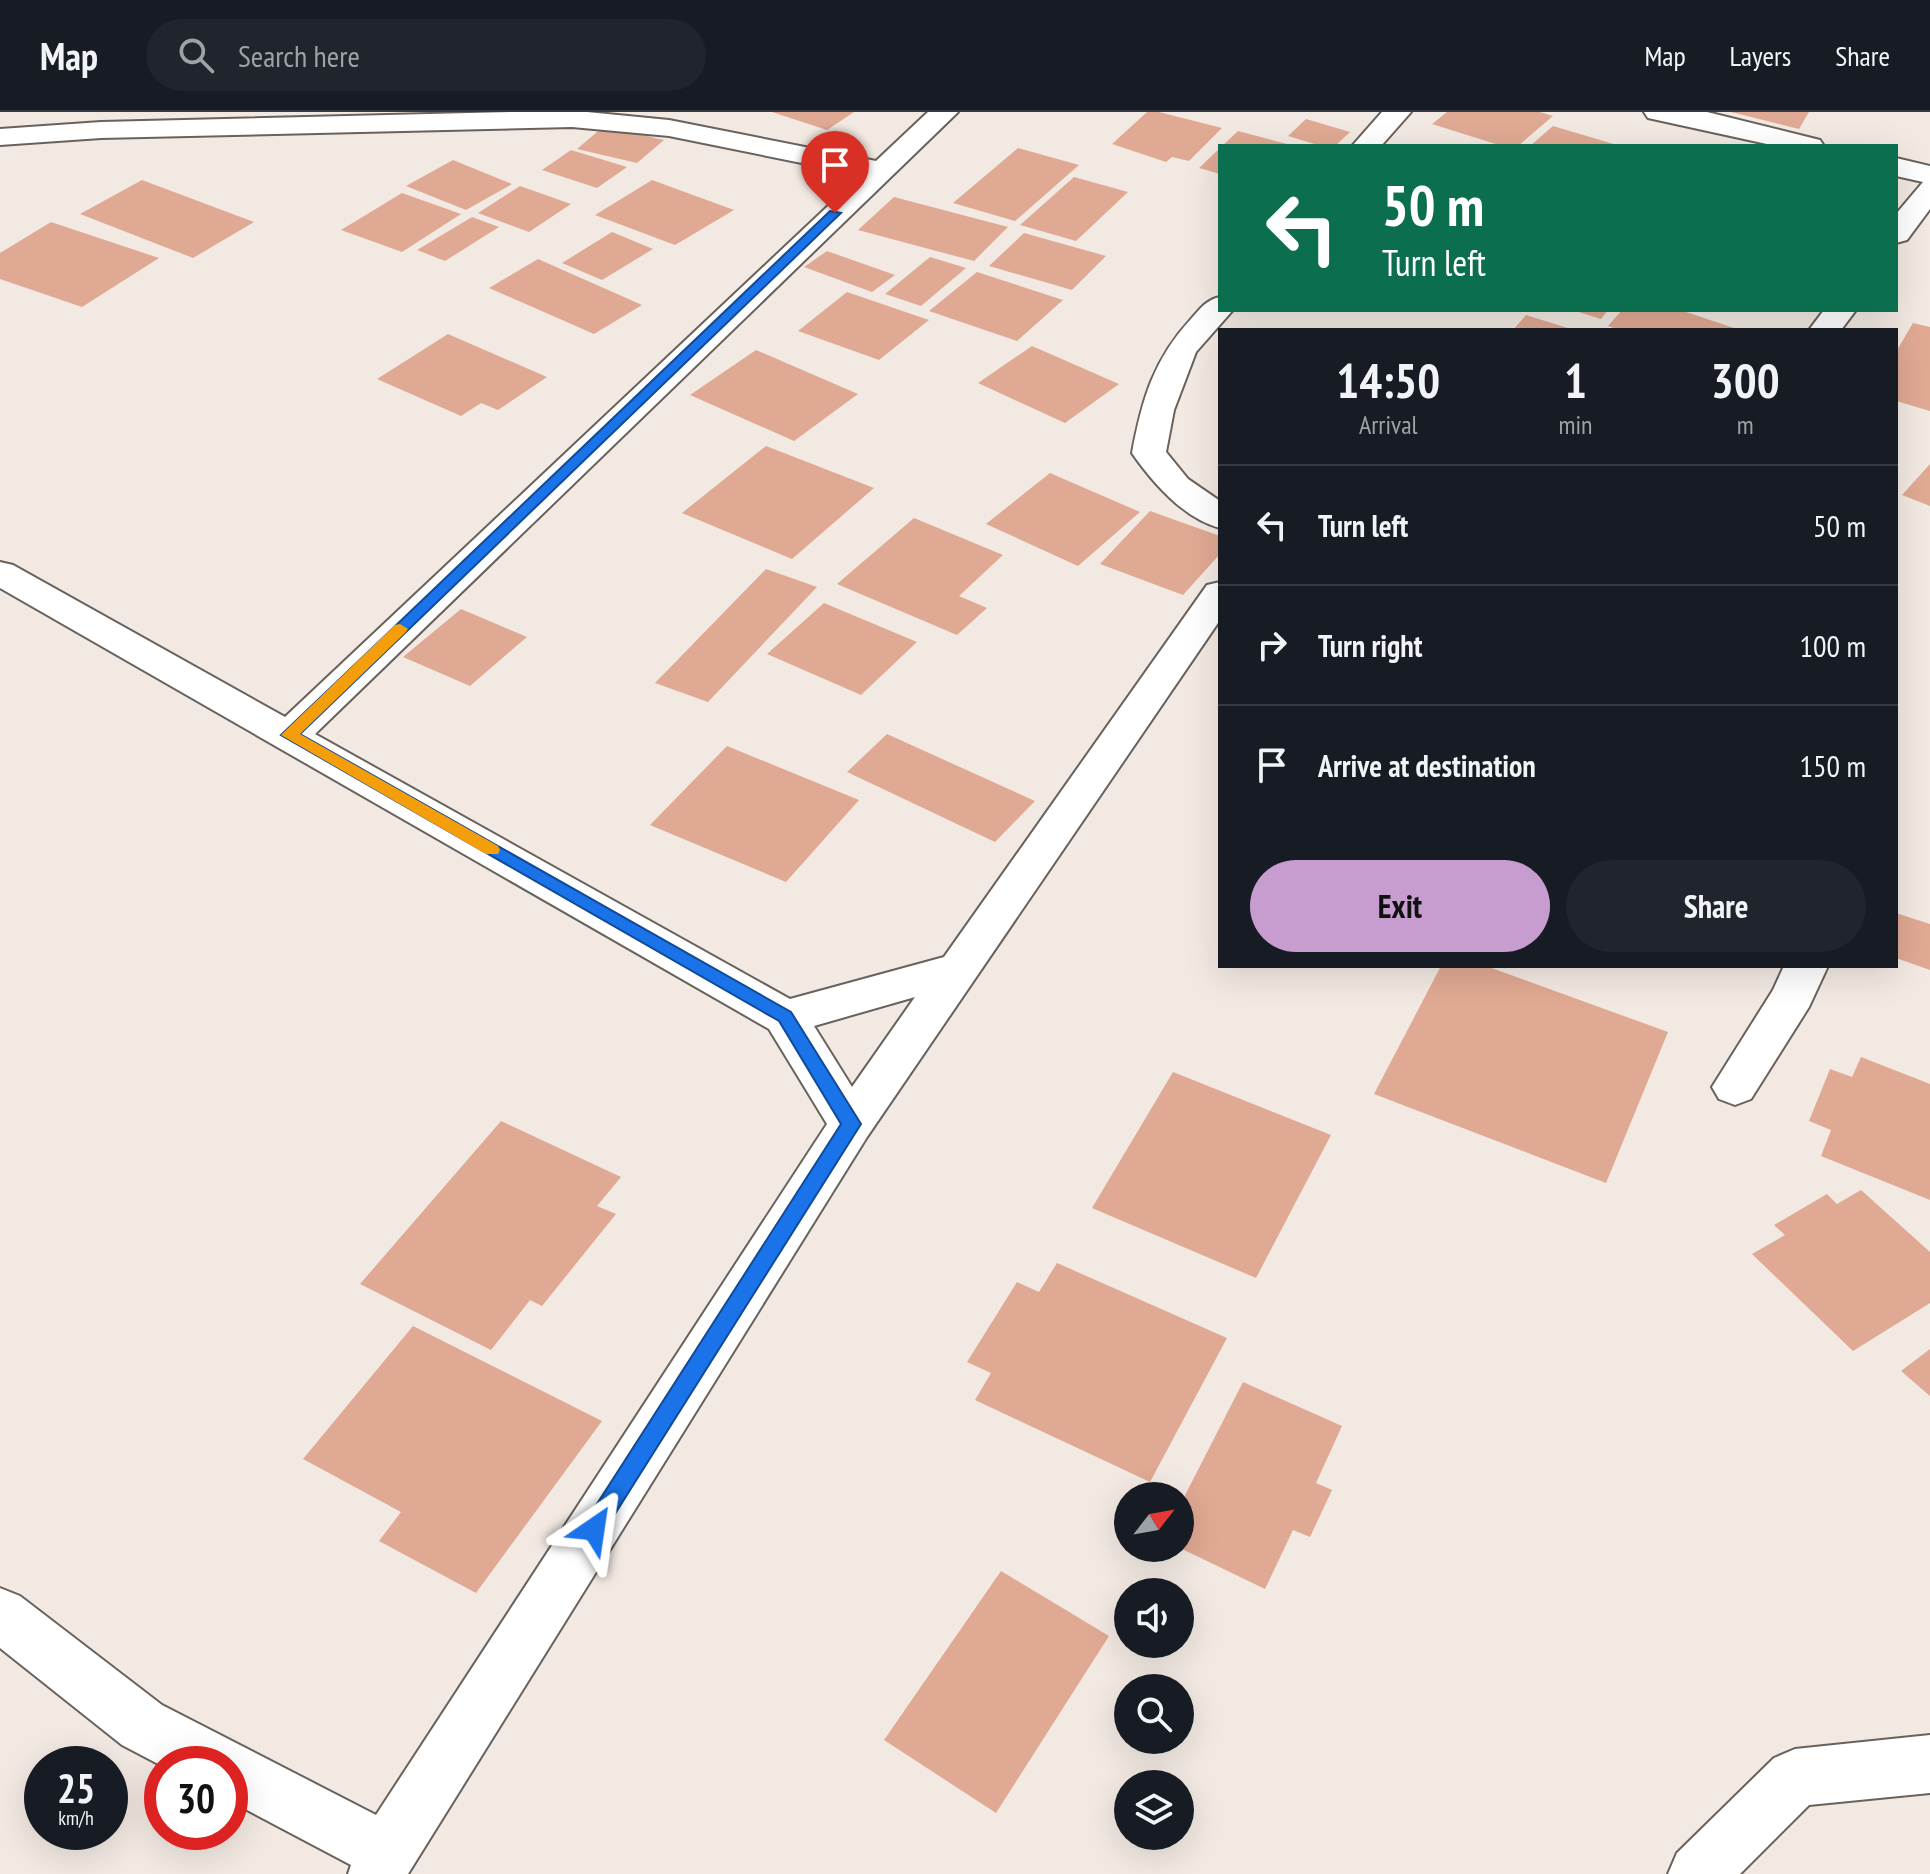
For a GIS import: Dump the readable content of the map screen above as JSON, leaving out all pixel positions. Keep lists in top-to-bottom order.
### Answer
{
  "north": "top right",
  "page": {
    "header": "Map",
    "search": "Search here",
    "nav": ["Map", "Layers", "Share"],
    "turn": ["50 m", "Turn left"],
    "eta": [
      "14:50",
      "Arrival",
      "1",
      "min",
      "300",
      "m"
    ],
    "list": [
      {
        "name": "Turn left",
        "value": "50 m"
      },
      {
        "name": "Turn right",
        "value": "100 m"
      },
      {
        "name": "Arrive at destination",
        "value": "150 m"
      }
    ],
    "buttons": ["Exit", "Share"],
    "speed": "25 km/h",
    "limit": "30"
  }
}
